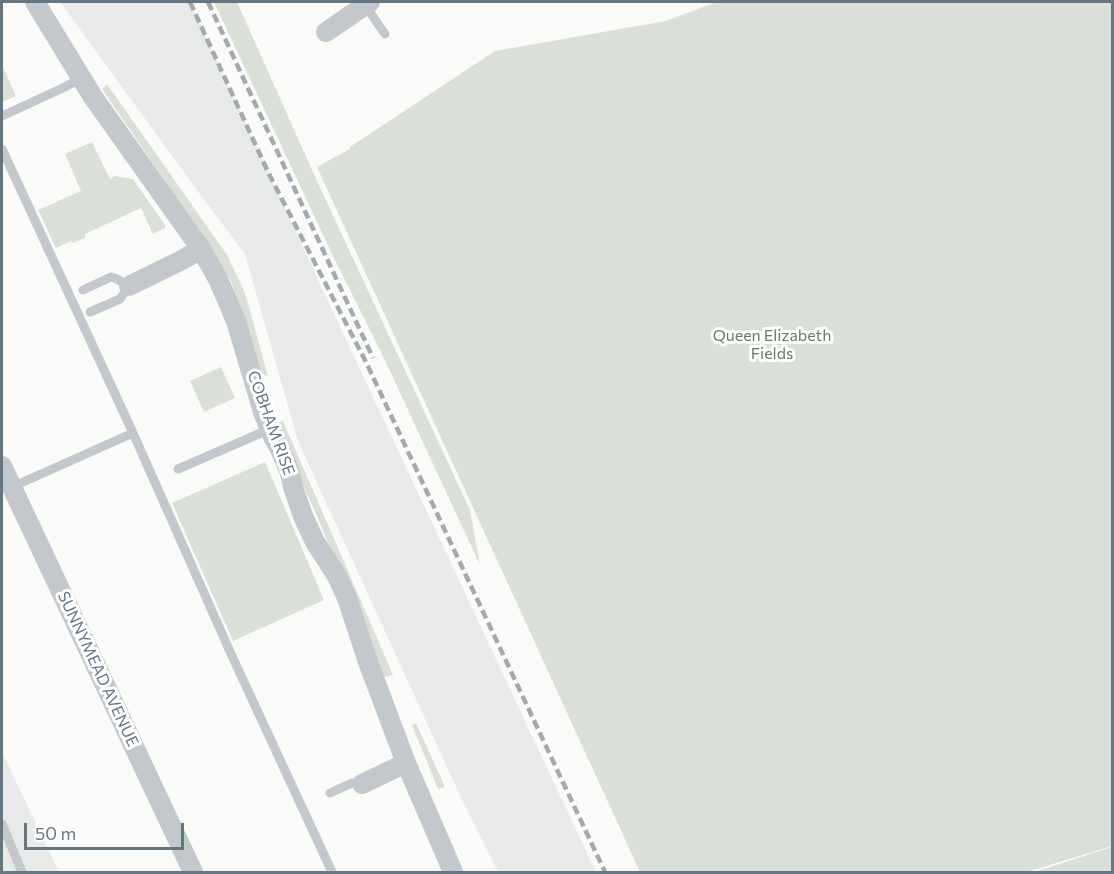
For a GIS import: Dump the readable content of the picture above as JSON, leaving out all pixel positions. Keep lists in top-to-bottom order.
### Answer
{
  "streets": {
    "street": ["COBHAM RISE", "SUNNYMEAD AVENUE"]
  },
  "parks": ["Queen Elizabeth Fields"],
  "scale_bar": "50 m"
}
